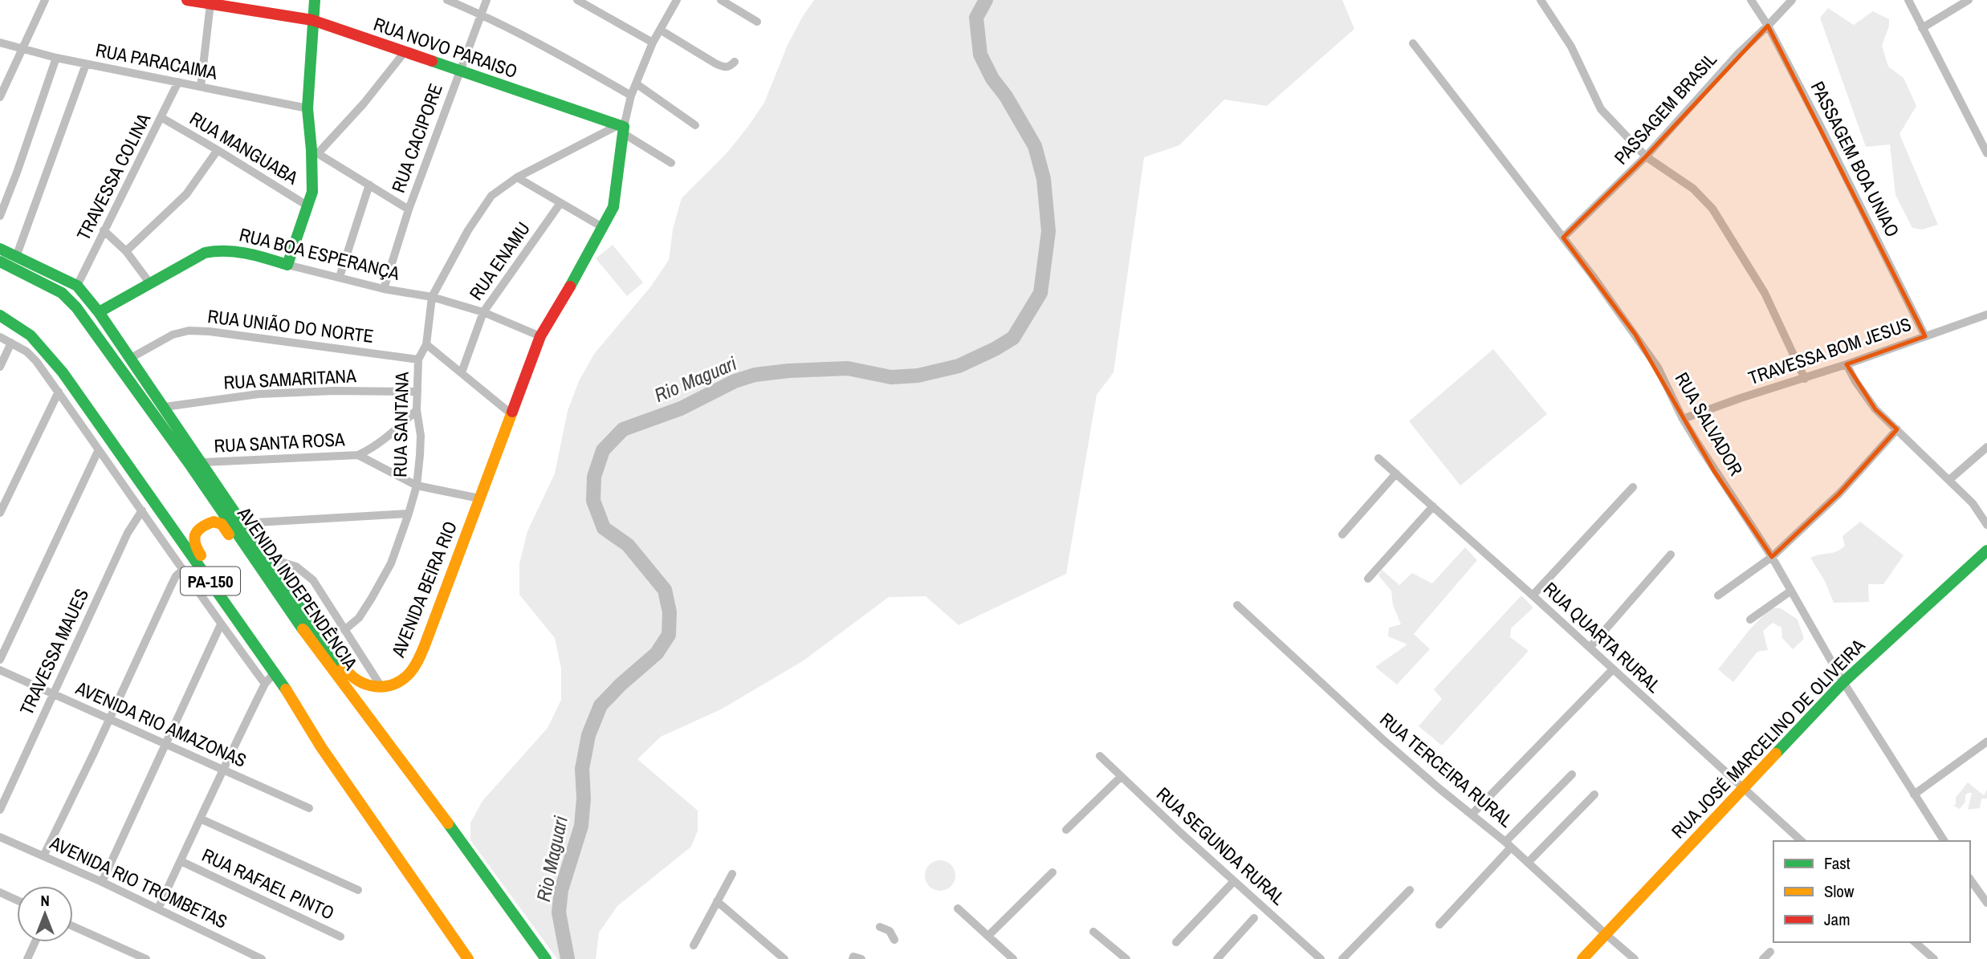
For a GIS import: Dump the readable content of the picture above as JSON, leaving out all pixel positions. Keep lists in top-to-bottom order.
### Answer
{
  "streets": {
    "street": [
      "RUA NOVO PARAISO",
      "RUA PARACAIMA",
      "PASSAGEM BRASIL",
      "RUA CACIPORE",
      "RUA MANGUABA",
      "PASSAGEM BOA UNIAO",
      "TRAVESSA COLINA",
      "RUA BOA ESPERANÇA",
      "RUA ENAMU",
      "RUA UNIÃO DO NORTE",
      "TRAVESSA BOM JESUS",
      "RUA SAMARITANA",
      "RUA SALVADOR",
      "RUA SANTANA",
      "RUA SANTA ROSA",
      "PA-150",
      "AVENIDA INDEPENDÊNCIA",
      "AVENIDA BEIRA RIO",
      "RUA QUARTA RURAL",
      "TRAVESSA MAUES",
      "AVENIDA RIO AMAZONAS",
      "RUA JOSÉ MARCELINO DE OLIVEIRA",
      "RUA TERCEIRA RURAL",
      "RUA SEGUNDA RURAL",
      "AVENIDA RIO TROMBETAS",
      "RUA RAFAEL PINTO"
    ]
  },
  "crossings": [
    ["RUA NOVO PARAISO", "RUA CACIPORE"],
    ["RUA NOVO PARAISO", "RUA SANTANA"],
    ["RUA NOVO PARAISO", "AVENIDA BEIRA RIO"],
    ["RUA PARACAIMA", "TRAVESSA COLINA"],
    ["PASSAGEM BRASIL", "PASSAGEM BOA UNIAO"],
    ["PASSAGEM BRASIL", "RUA SALVADOR"],
    ["RUA CACIPORE", "RUA BOA ESPERANÇA"],
    ["RUA MANGUABA", "TRAVESSA COLINA"],
    ["PASSAGEM BOA UNIAO", "TRAVESSA BOM JESUS"],
    ["RUA BOA ESPERANÇA", "RUA ENAMU"],
    ["RUA BOA ESPERANÇA", "RUA SANTANA"],
    ["RUA BOA ESPERANÇA", "AVENIDA BEIRA RIO"],
    ["RUA UNIÃO DO NORTE", "RUA SANTANA"],
    ["TRAVESSA BOM JESUS", "RUA SALVADOR"],
    ["RUA SAMARITANA", "RUA SANTANA"],
    ["RUA SALVADOR", "RUA JOSÉ MARCELINO DE OLIVEIRA"],
    ["RUA SANTANA", "RUA SANTA ROSA"],
    ["RUA SANTANA", "AVENIDA BEIRA RIO"],
    ["RUA SANTA ROSA", "AVENIDA BEIRA RIO"],
    ["RUA QUARTA RURAL", "RUA JOSÉ MARCELINO DE OLIVEIRA"],
    ["TRAVESSA MAUES", "AVENIDA RIO AMAZONAS"],
    ["RUA JOSÉ MARCELINO DE OLIVEIRA", "RUA TERCEIRA RURAL"]
  ],
  "water": ["Rio Maguari"],
  "legend": ["Fast", "Slow", "Jam"],
  "north": "top"
}
